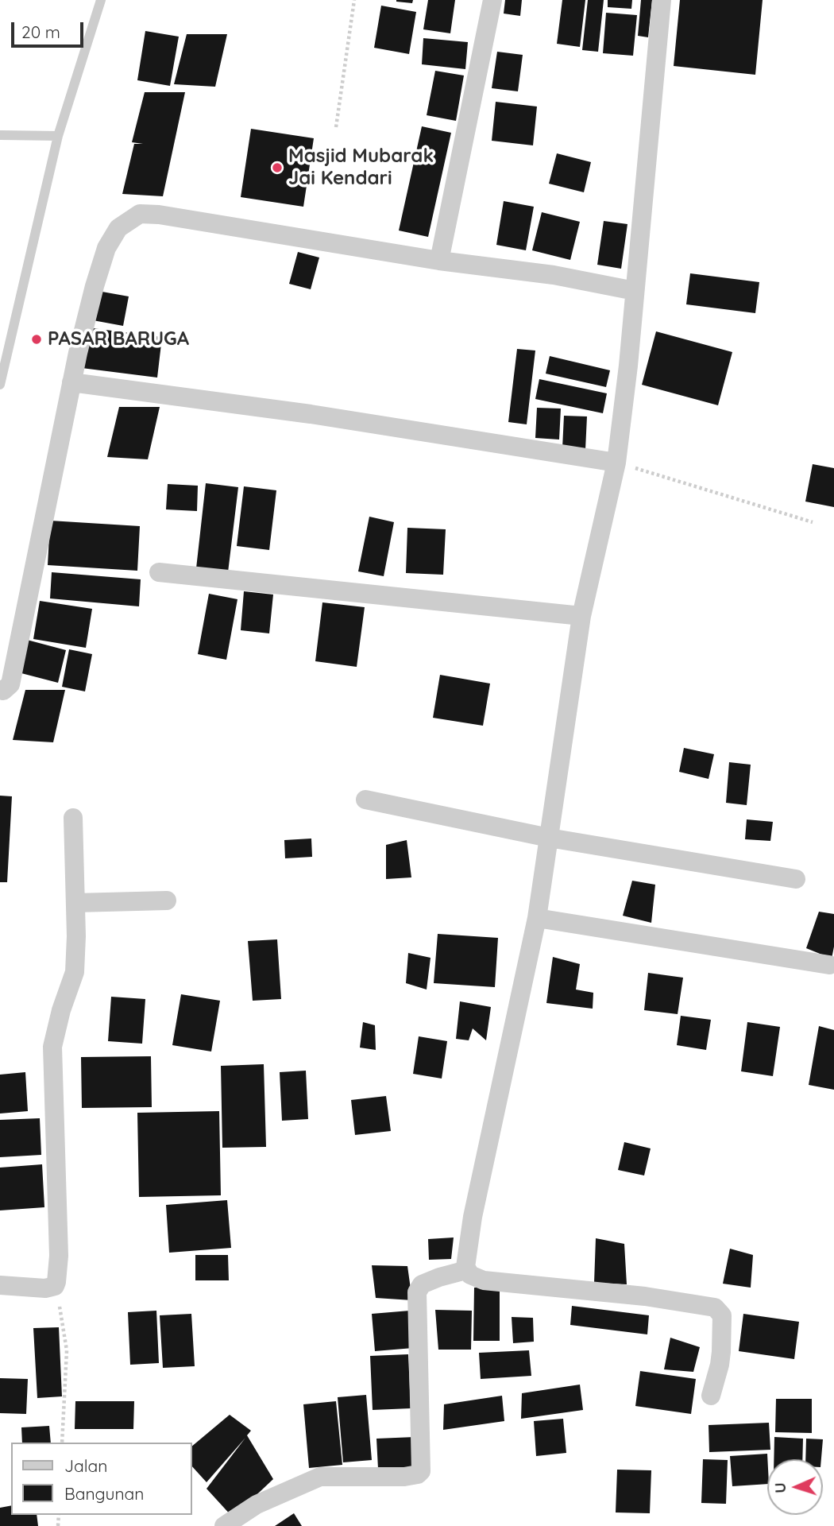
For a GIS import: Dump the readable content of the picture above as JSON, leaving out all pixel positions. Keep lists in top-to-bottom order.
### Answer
{
  "places": ["Masjid Mubarak Jai Kendari", "PASAR BARUGA"],
  "legend": ["Jalan", "Bangunan"],
  "scale_bar": "20 m",
  "north": "left"
}
